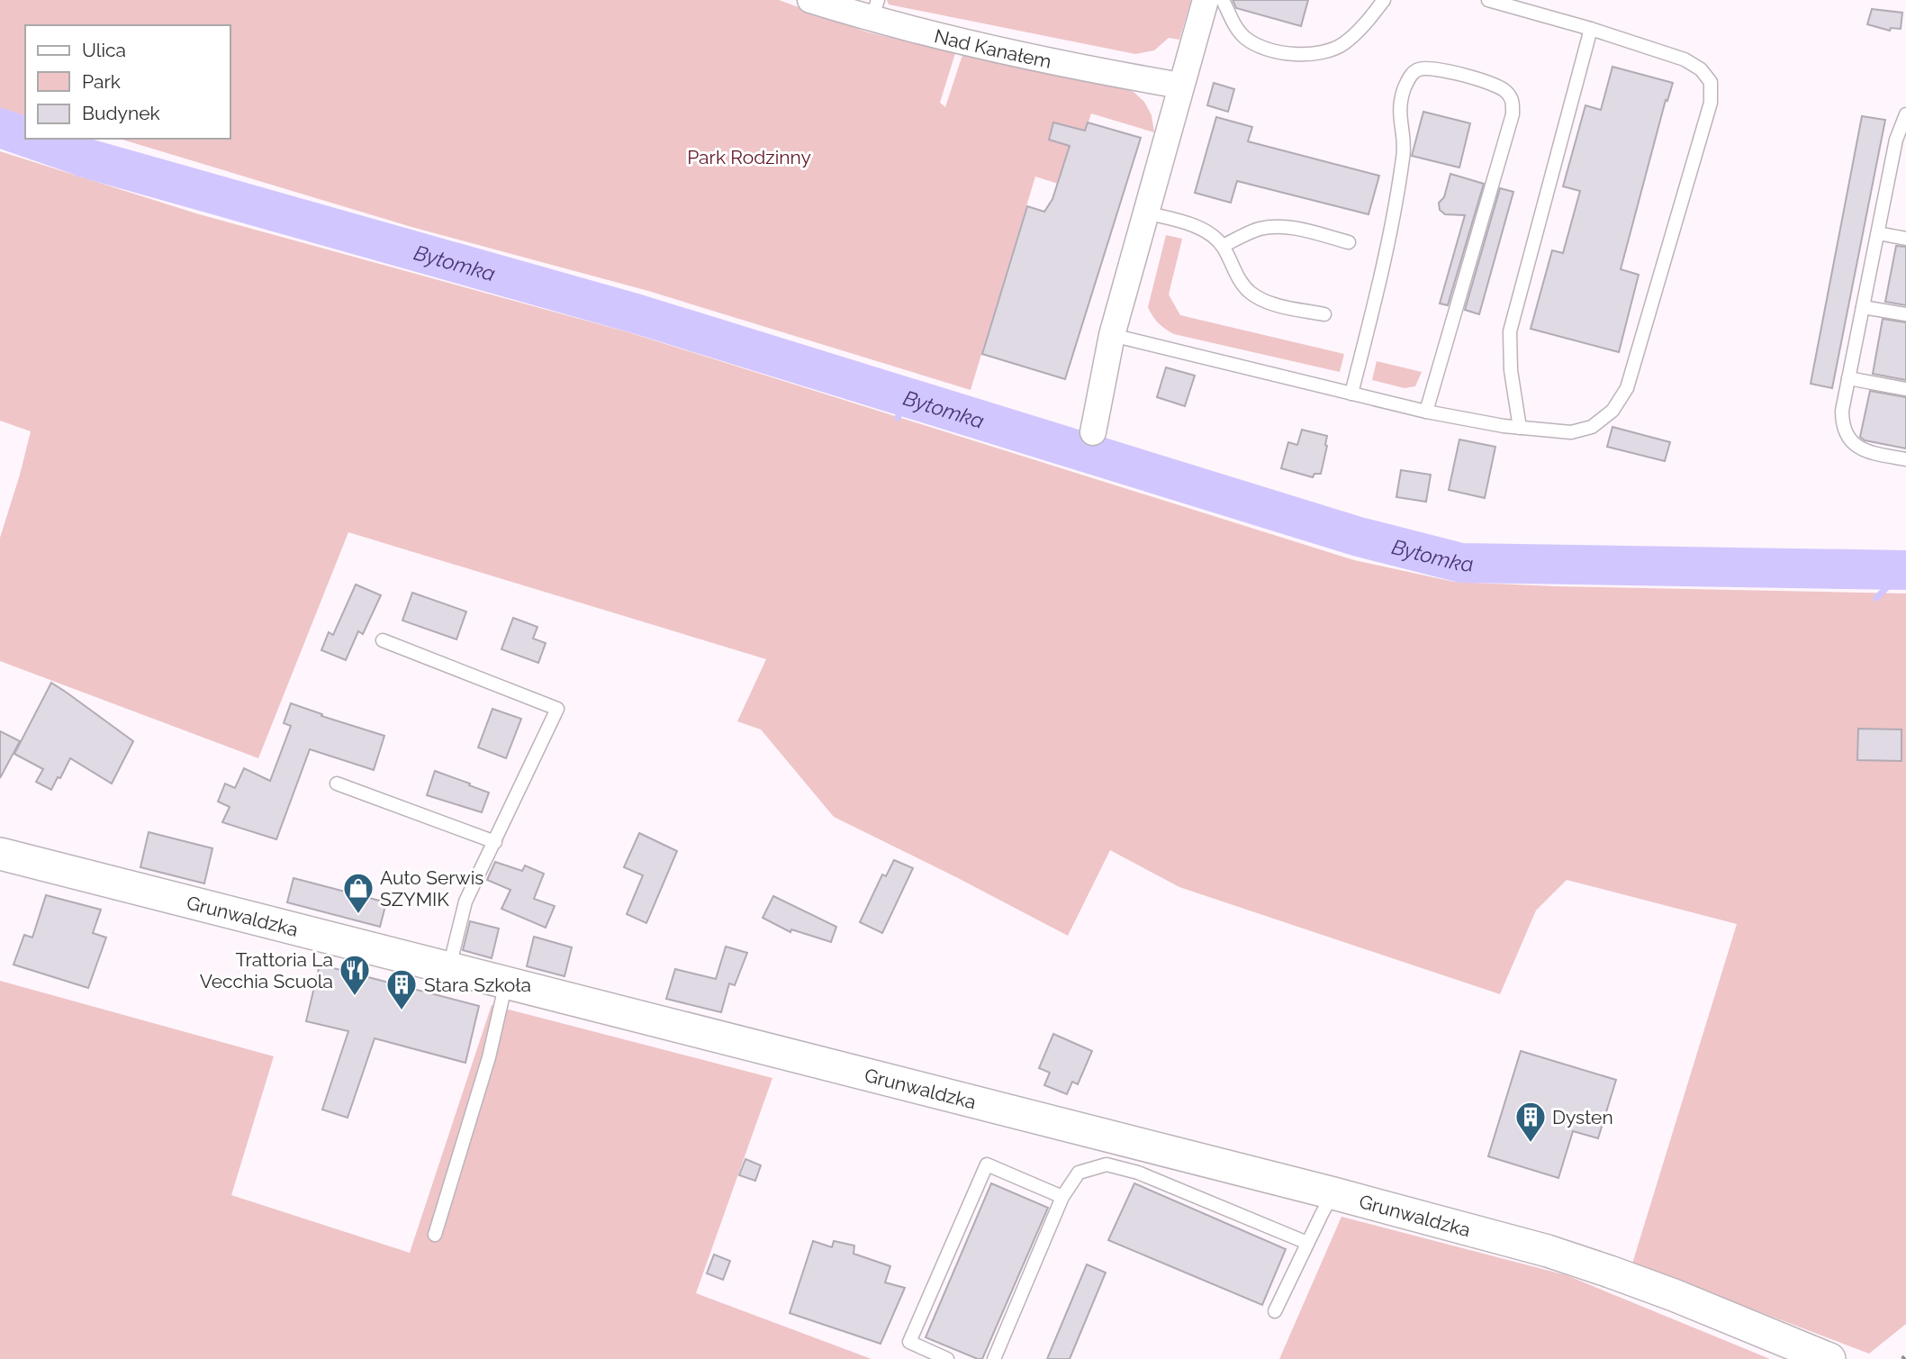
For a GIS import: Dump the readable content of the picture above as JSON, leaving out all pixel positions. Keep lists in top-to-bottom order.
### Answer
{
  "streets": {
    "street": ["Nad Kanałem", "Grunwaldzka"]
  },
  "water": ["Bytomka"],
  "parks": ["Park Rodzinny"],
  "places": {
    "shop": ["Auto Serwis SZYMIK"],
    "restaurant": ["Trattoria La Vecchia Scuola"],
    "building": ["Stara Szkoła", "Dysten"]
  },
  "legend": ["Ulica", "Park", "Budynek"]
}
